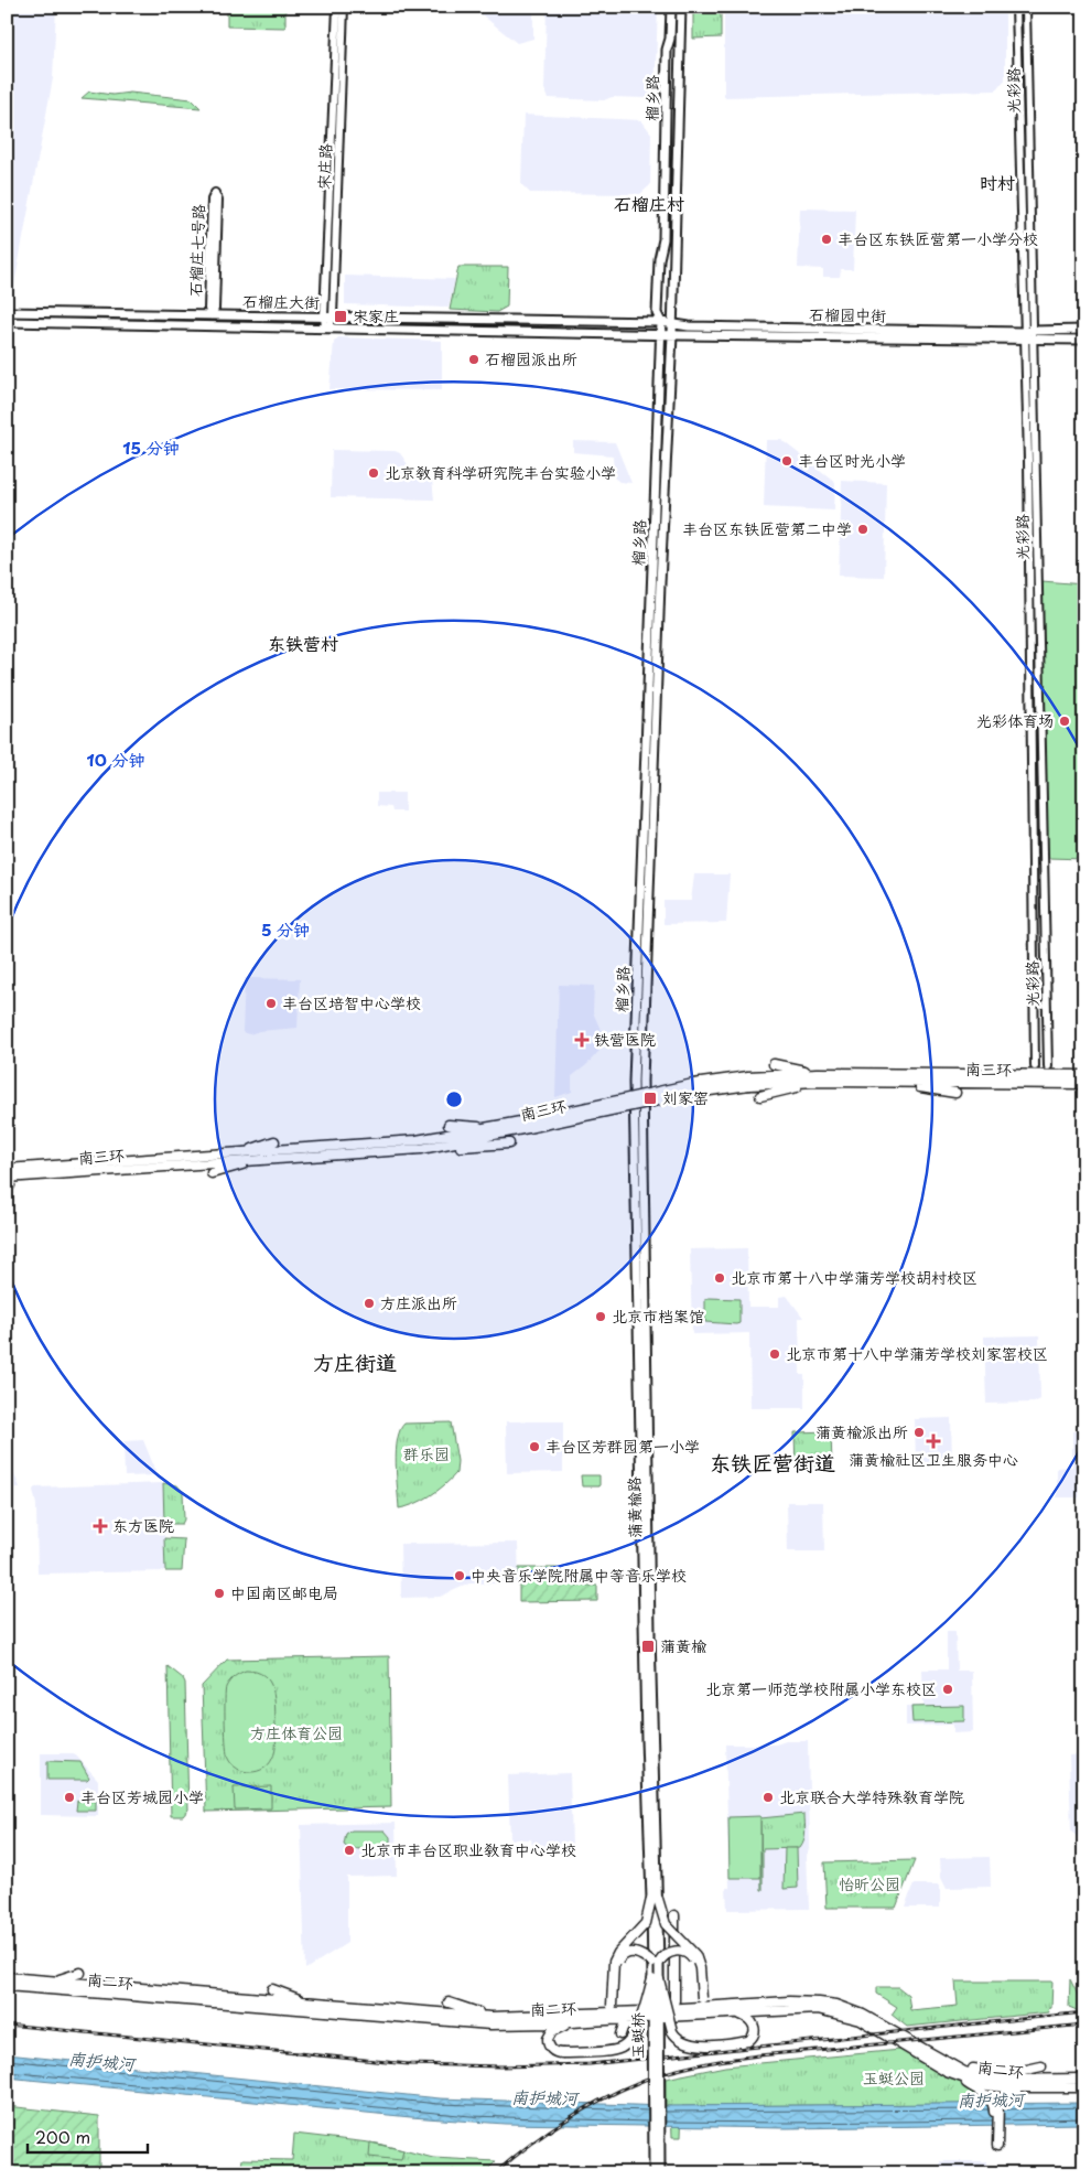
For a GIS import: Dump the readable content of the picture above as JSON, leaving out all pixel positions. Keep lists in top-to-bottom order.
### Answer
{
  "streets": {
    "highway": ["南三环", "南二环"],
    "main road": [
      "光彩路",
      "榴乡路",
      "宋庄路",
      "石榴庄七号路",
      "石榴庄大街",
      "石榴园中街",
      "蒲黄榆路",
      "玉蜓桥"
    ]
  },
  "crossings": [
    ["光彩路", "石榴园中街"],
    ["榴乡路", "石榴庄大街"],
    ["榴乡路", "石榴园中街"],
    ["宋庄路", "石榴庄大街"],
    ["石榴庄七号路", "石榴庄大街"],
    ["石榴庄大街", "石榴园中街"],
    ["蒲黄榆路", "玉蜓桥"]
  ],
  "districts": [
    "时村",
    "石榴庄村",
    "东铁营村",
    "方庄街道",
    "东铁匠营街道"
  ],
  "water": ["南护城河"],
  "parks": [
    "群乐园",
    "方庄体育公园",
    "怡昕公园",
    "玉蜓公园"
  ],
  "places": {
    "other": [
      "丰台区东铁匠营第一小学分校",
      "石榴园派出所",
      "丰台区时光小学",
      "北京教育科学研究院丰台实验小学",
      "丰台区东铁匠营第二中学",
      "光彩体育场",
      "丰台区培智中心学校",
      "北京市第十八中学蒲芳学校胡村校区",
      "方庄派出所",
      "北京市档案馆",
      "北京市第十八中学蒲芳学校刘家窑校区",
      "蒲黄榆派出所",
      "丰台区芳群园第一小学",
      "中央音乐学院附属中等音乐学校",
      "中国南区邮电局",
      "北京第一师范学校附属小学东校区",
      "丰台区芳城园小学",
      "北京联合大学特殊教育学院",
      "北京市丰台区职业教育中心学校"
    ],
    "transit": ["宋家庄", "刘家窑", "蒲黄榆"],
    "health": ["铁营医院", "蒲黄榆社区卫生服务中心", "东方医院"]
  },
  "scale_bar": "200 m",
  "rings": ["15 分钟", "10 分钟", "5 分钟"]
}
